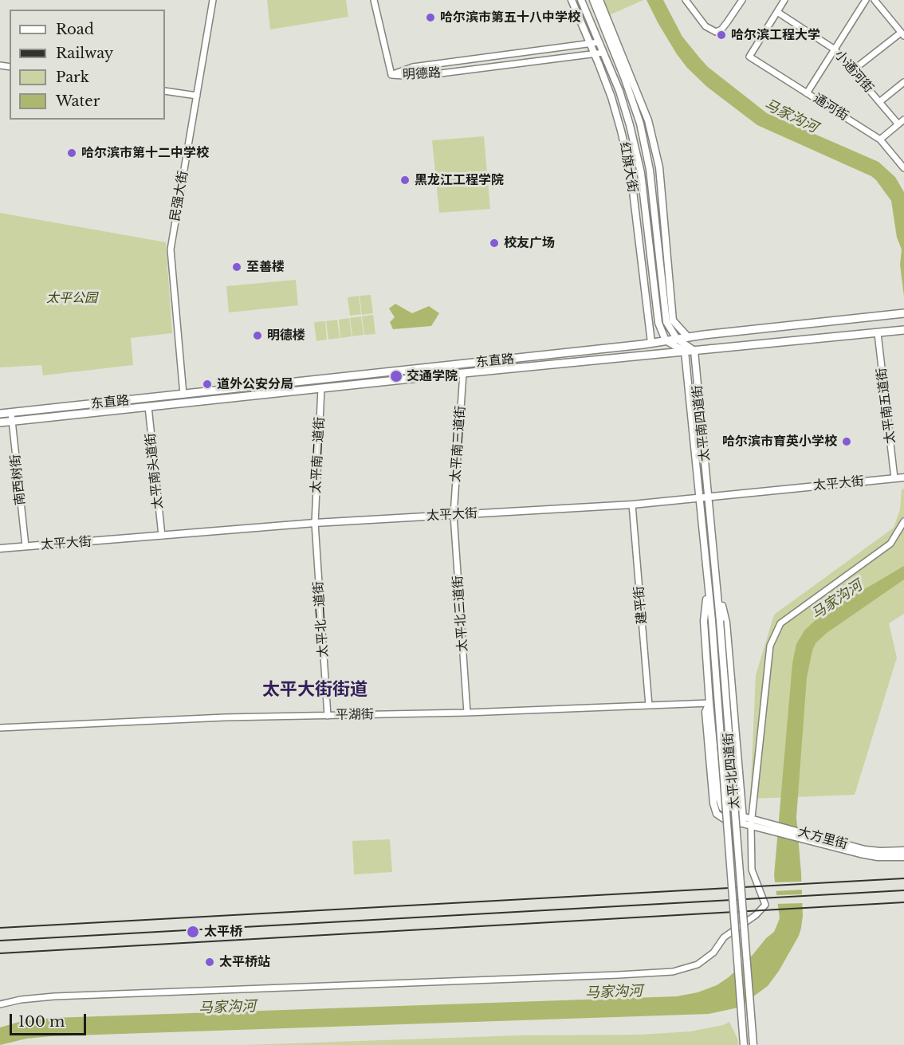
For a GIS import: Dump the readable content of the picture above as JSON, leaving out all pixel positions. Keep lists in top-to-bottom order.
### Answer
{
  "streets": {
    "highway": ["东直路"],
    "main road": [
      "红旗大街",
      "太平南四道街",
      "太平大街",
      "太平北四道街",
      "大方里街"
    ],
    "street": [
      "小通河街",
      "明德路",
      "通河街",
      "民强大街",
      "太平南五道街",
      "太平南三道街",
      "太平南二道街",
      "太平南头道街",
      "南西树街",
      "建平街",
      "太平北三道街",
      "太平北二道街",
      "平湖街"
    ]
  },
  "crossings": [
    ["小通河街", "通河街"],
    ["明德路", "红旗大街"],
    ["红旗大街", "东直路"],
    ["民强大街", "东直路"],
    ["东直路", "太平南五道街"],
    ["东直路", "太平南四道街"],
    ["东直路", "太平南三道街"],
    ["东直路", "太平南二道街"],
    ["东直路", "太平南头道街"],
    ["东直路", "南西树街"],
    ["太平南五道街", "太平大街"],
    ["太平南四道街", "太平大街"],
    ["太平南四道街", "太平北四道街"],
    ["太平南三道街", "太平大街"],
    ["太平南三道街", "太平北三道街"],
    ["太平南二道街", "太平大街"],
    ["太平南二道街", "太平北二道街"],
    ["太平南头道街", "太平大街"],
    ["南西树街", "太平大街"],
    ["太平大街", "建平街"],
    ["太平大街", "太平北三道街"],
    ["太平大街", "太平北二道街"],
    ["太平大街", "太平北四道街"],
    ["建平街", "平湖街"],
    ["太平北三道街", "平湖街"],
    ["太平北二道街", "平湖街"],
    ["平湖街", "大方里街"],
    ["太平北四道街", "大方里街"]
  ],
  "districts": ["太平大街街道"],
  "water": ["马家沟河"],
  "parks": ["太平公园"],
  "places": [
    "哈尔滨市第五十八中学校",
    "哈尔滨工程大学",
    "哈尔滨市第十二中学校",
    "黑龙江工程学院",
    "校友广场",
    "至善楼",
    "明德楼",
    "交通学院",
    "道外公安分局",
    "哈尔滨市育英小学校",
    "太平桥",
    "太平桥站"
  ],
  "legend": [
    "Road",
    "Railway",
    "Park",
    "Water"
  ],
  "scale_bar": "100 m"
}
